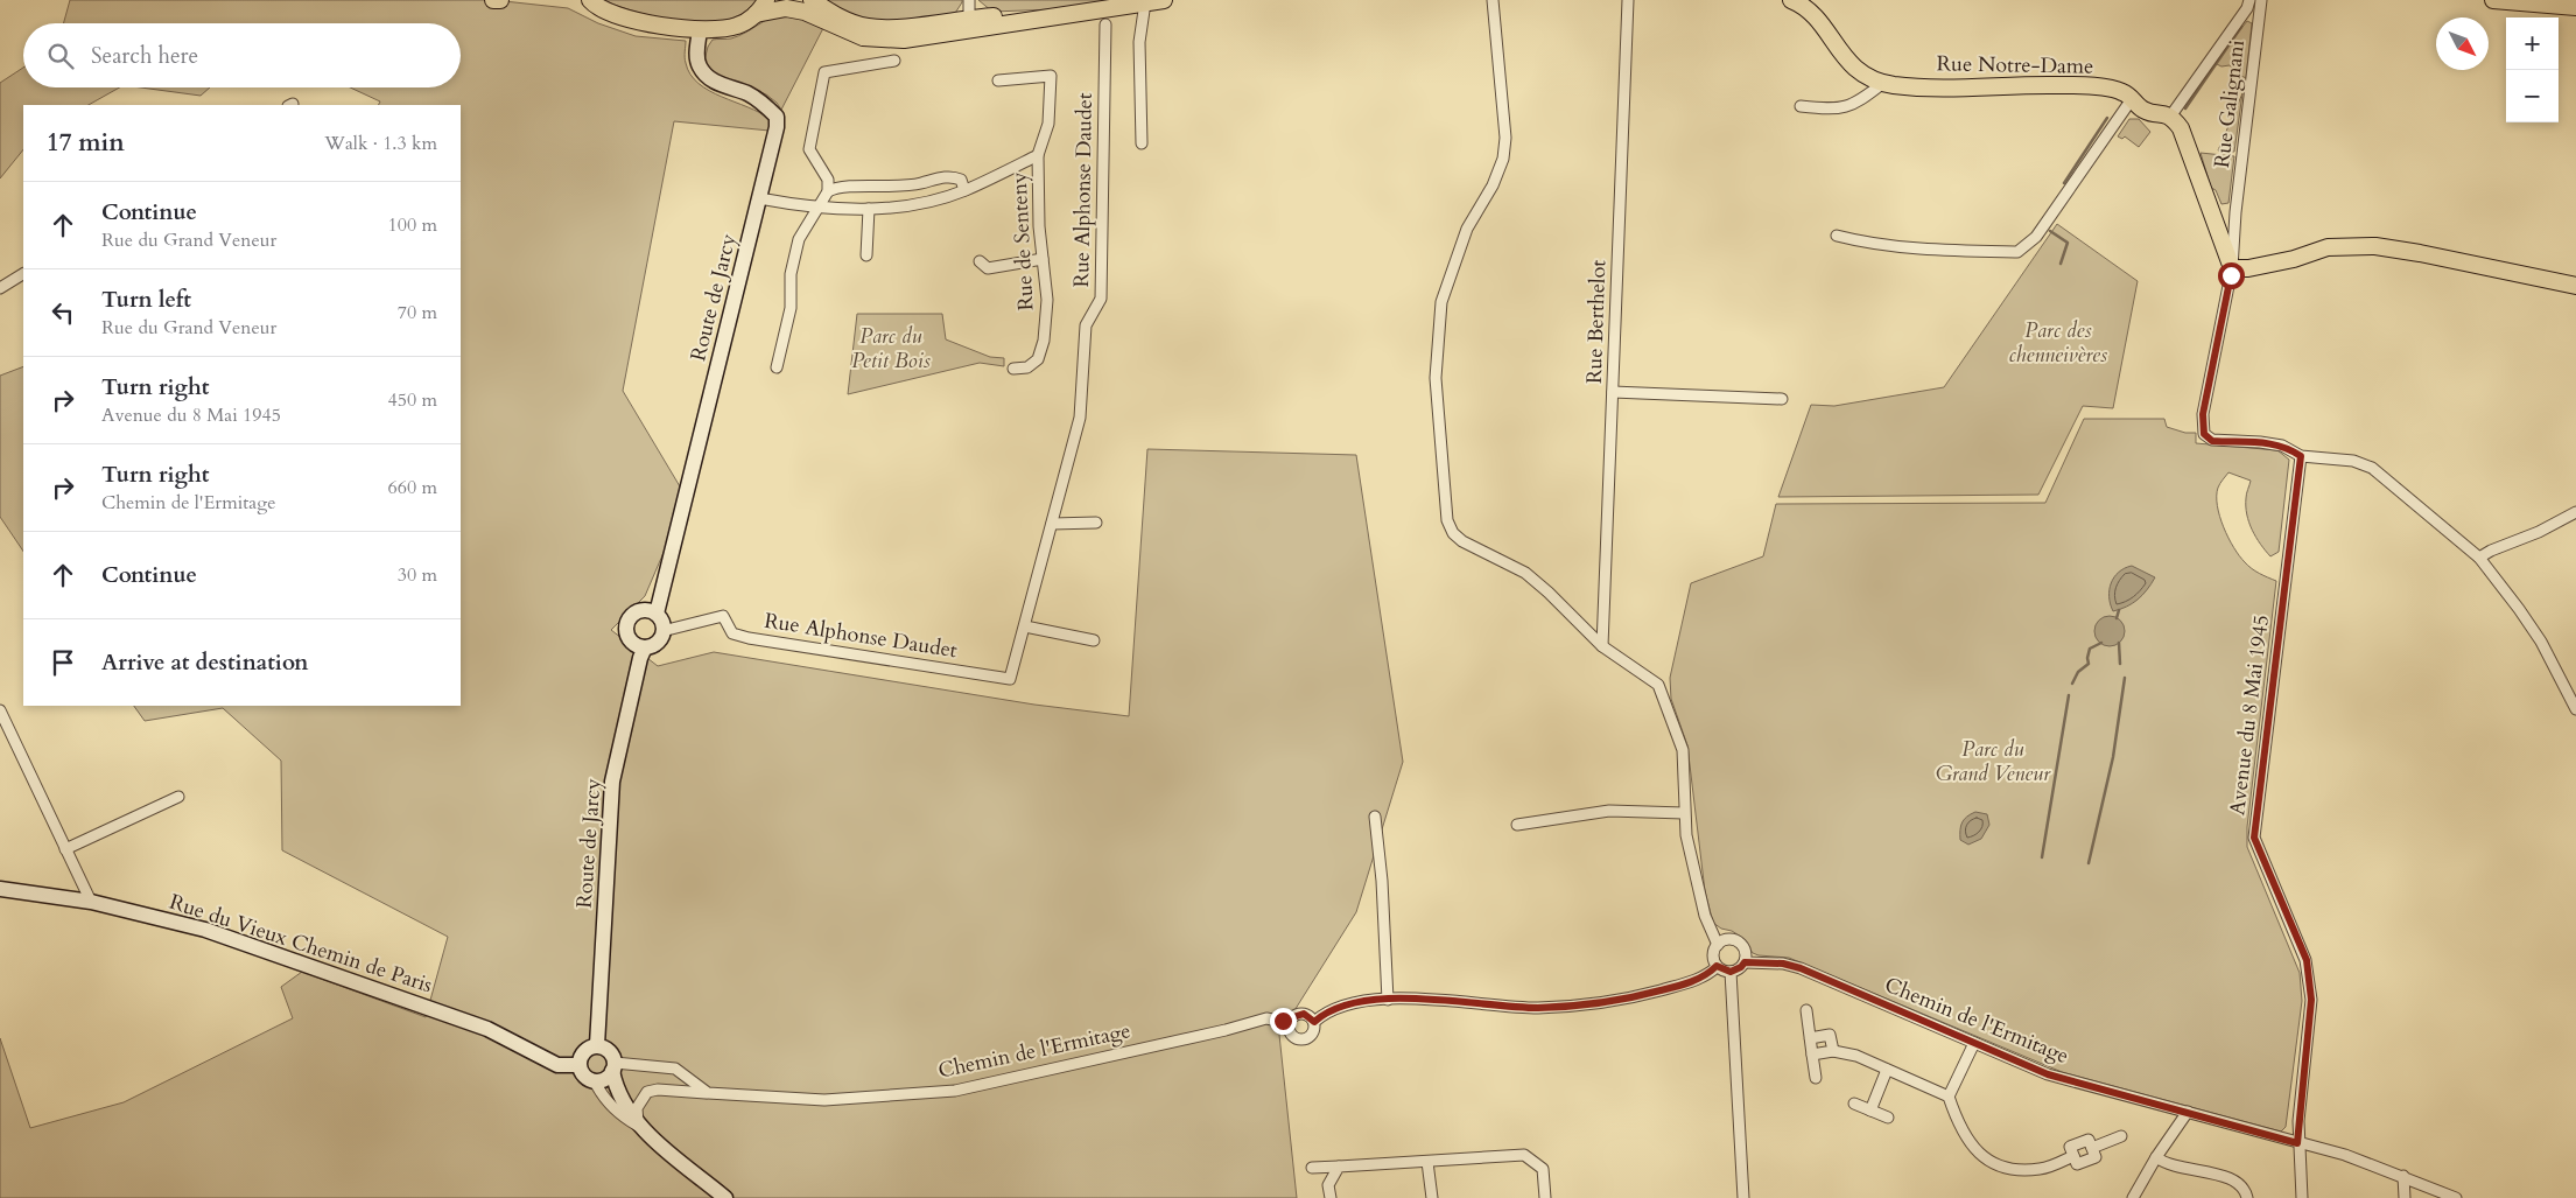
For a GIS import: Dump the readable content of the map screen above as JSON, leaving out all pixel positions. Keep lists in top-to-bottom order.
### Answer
{
  "streets": {
    "main road": ["Rue Notre-Dame"],
    "street": [
      "Rue Galignani",
      "Rue Alphonse Daudet",
      "Rue de Senteny",
      "Route de Jarcy",
      "Rue Berthelot",
      "Avenue du 8 Mai 1945",
      "Rue du Vieux Chemin de Paris",
      "Chemin de l'Ermitage"
    ]
  },
  "crossings": [
    ["Rue Galignani", "Avenue du 8 Mai 1945"],
    ["Rue Alphonse Daudet", "Route de Jarcy"],
    ["Route de Jarcy", "Rue du Vieux Chemin de Paris"],
    ["Avenue du 8 Mai 1945", "Chemin de l'Ermitage"]
  ],
  "parks": ["Parc des chenneivères", "Parc du Petit Bois", "Parc du Grand Veneur"],
  "north": "bottom right",
  "page": {
    "map_buttons": ["+", "−"],
    "search": "Search here",
    "heading": ["17 min", "Walk · 1.3 km"],
    "list": [
      ["Continue", "Rue du Grand Veneur", "100 m"],
      ["Turn left", "Rue du Grand Veneur", "70 m"],
      ["Turn right", "Avenue du 8 Mai 1945", "450 m"],
      ["Turn right", "Chemin de l'Ermitage", "660 m"],
      ["Continue", "30 m"],
      "Arrive at destination"
    ]
  }
}
